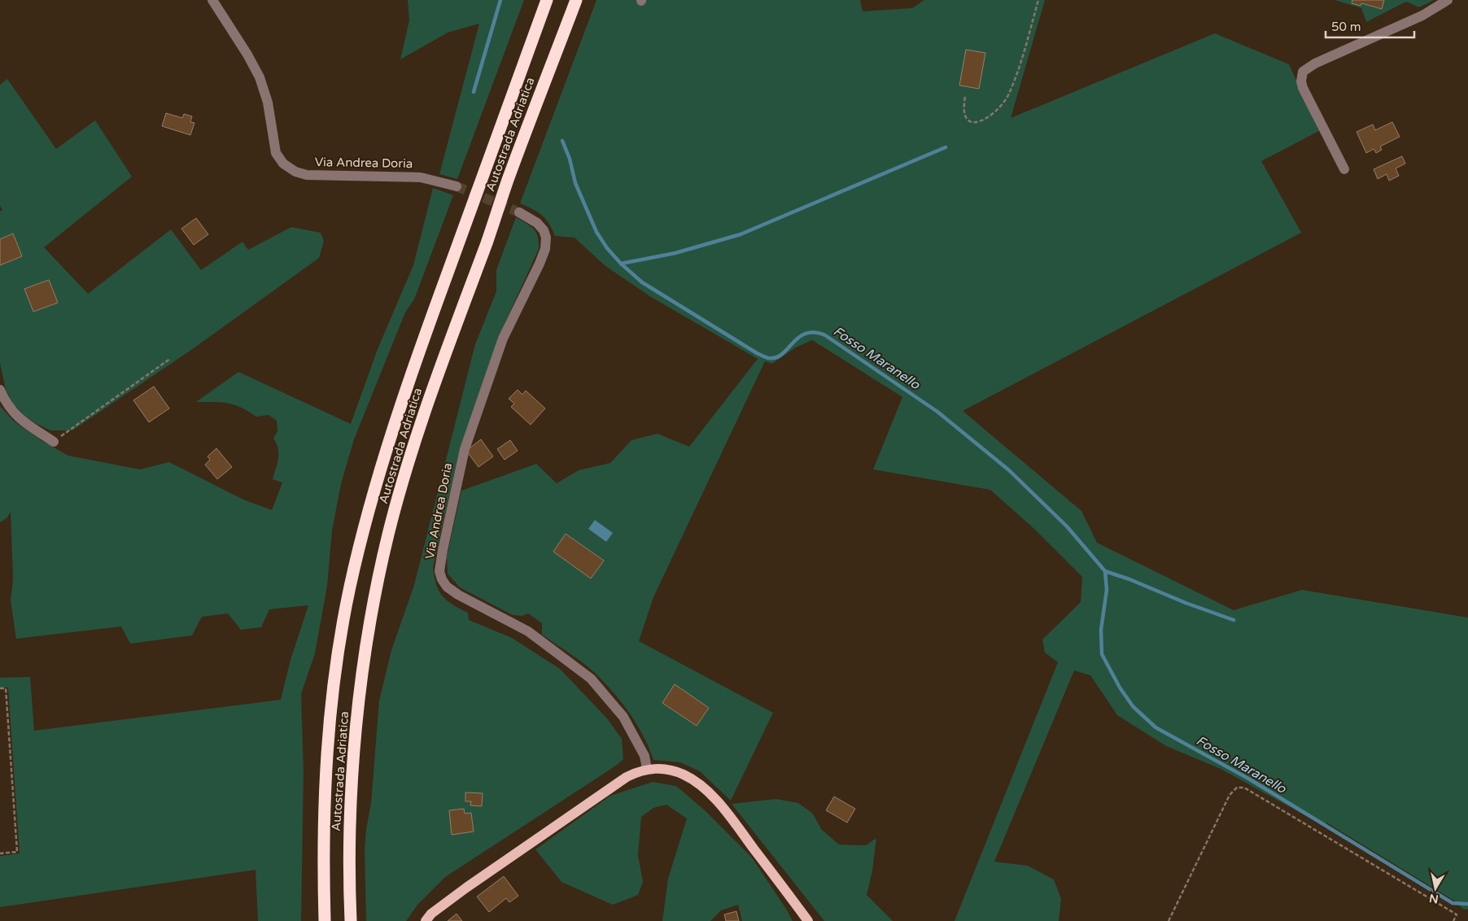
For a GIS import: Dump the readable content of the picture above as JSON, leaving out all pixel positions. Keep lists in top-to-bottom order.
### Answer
{
  "streets": {
    "highway": ["Autostrada Adriatica"],
    "street": ["Via Andrea Doria"]
  },
  "water": ["Fosso Maranello"],
  "scale_bar": "50 m",
  "north": "bottom"
}
